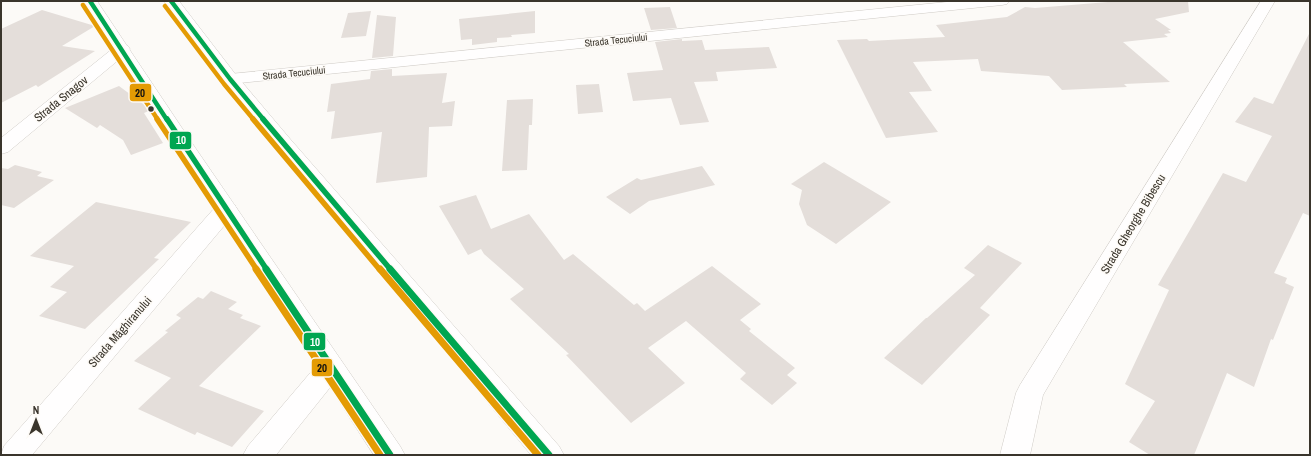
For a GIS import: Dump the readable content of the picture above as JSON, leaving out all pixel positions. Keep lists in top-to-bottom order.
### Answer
{
  "streets": {
    "street": [
      "Strada Tecuciului",
      "Strada Snagov",
      "Strada Gheorghe Bibescu",
      "Strada Măghiranului"
    ]
  },
  "lines": ["transit line 10", "transit line 20"],
  "north": "top"
}
